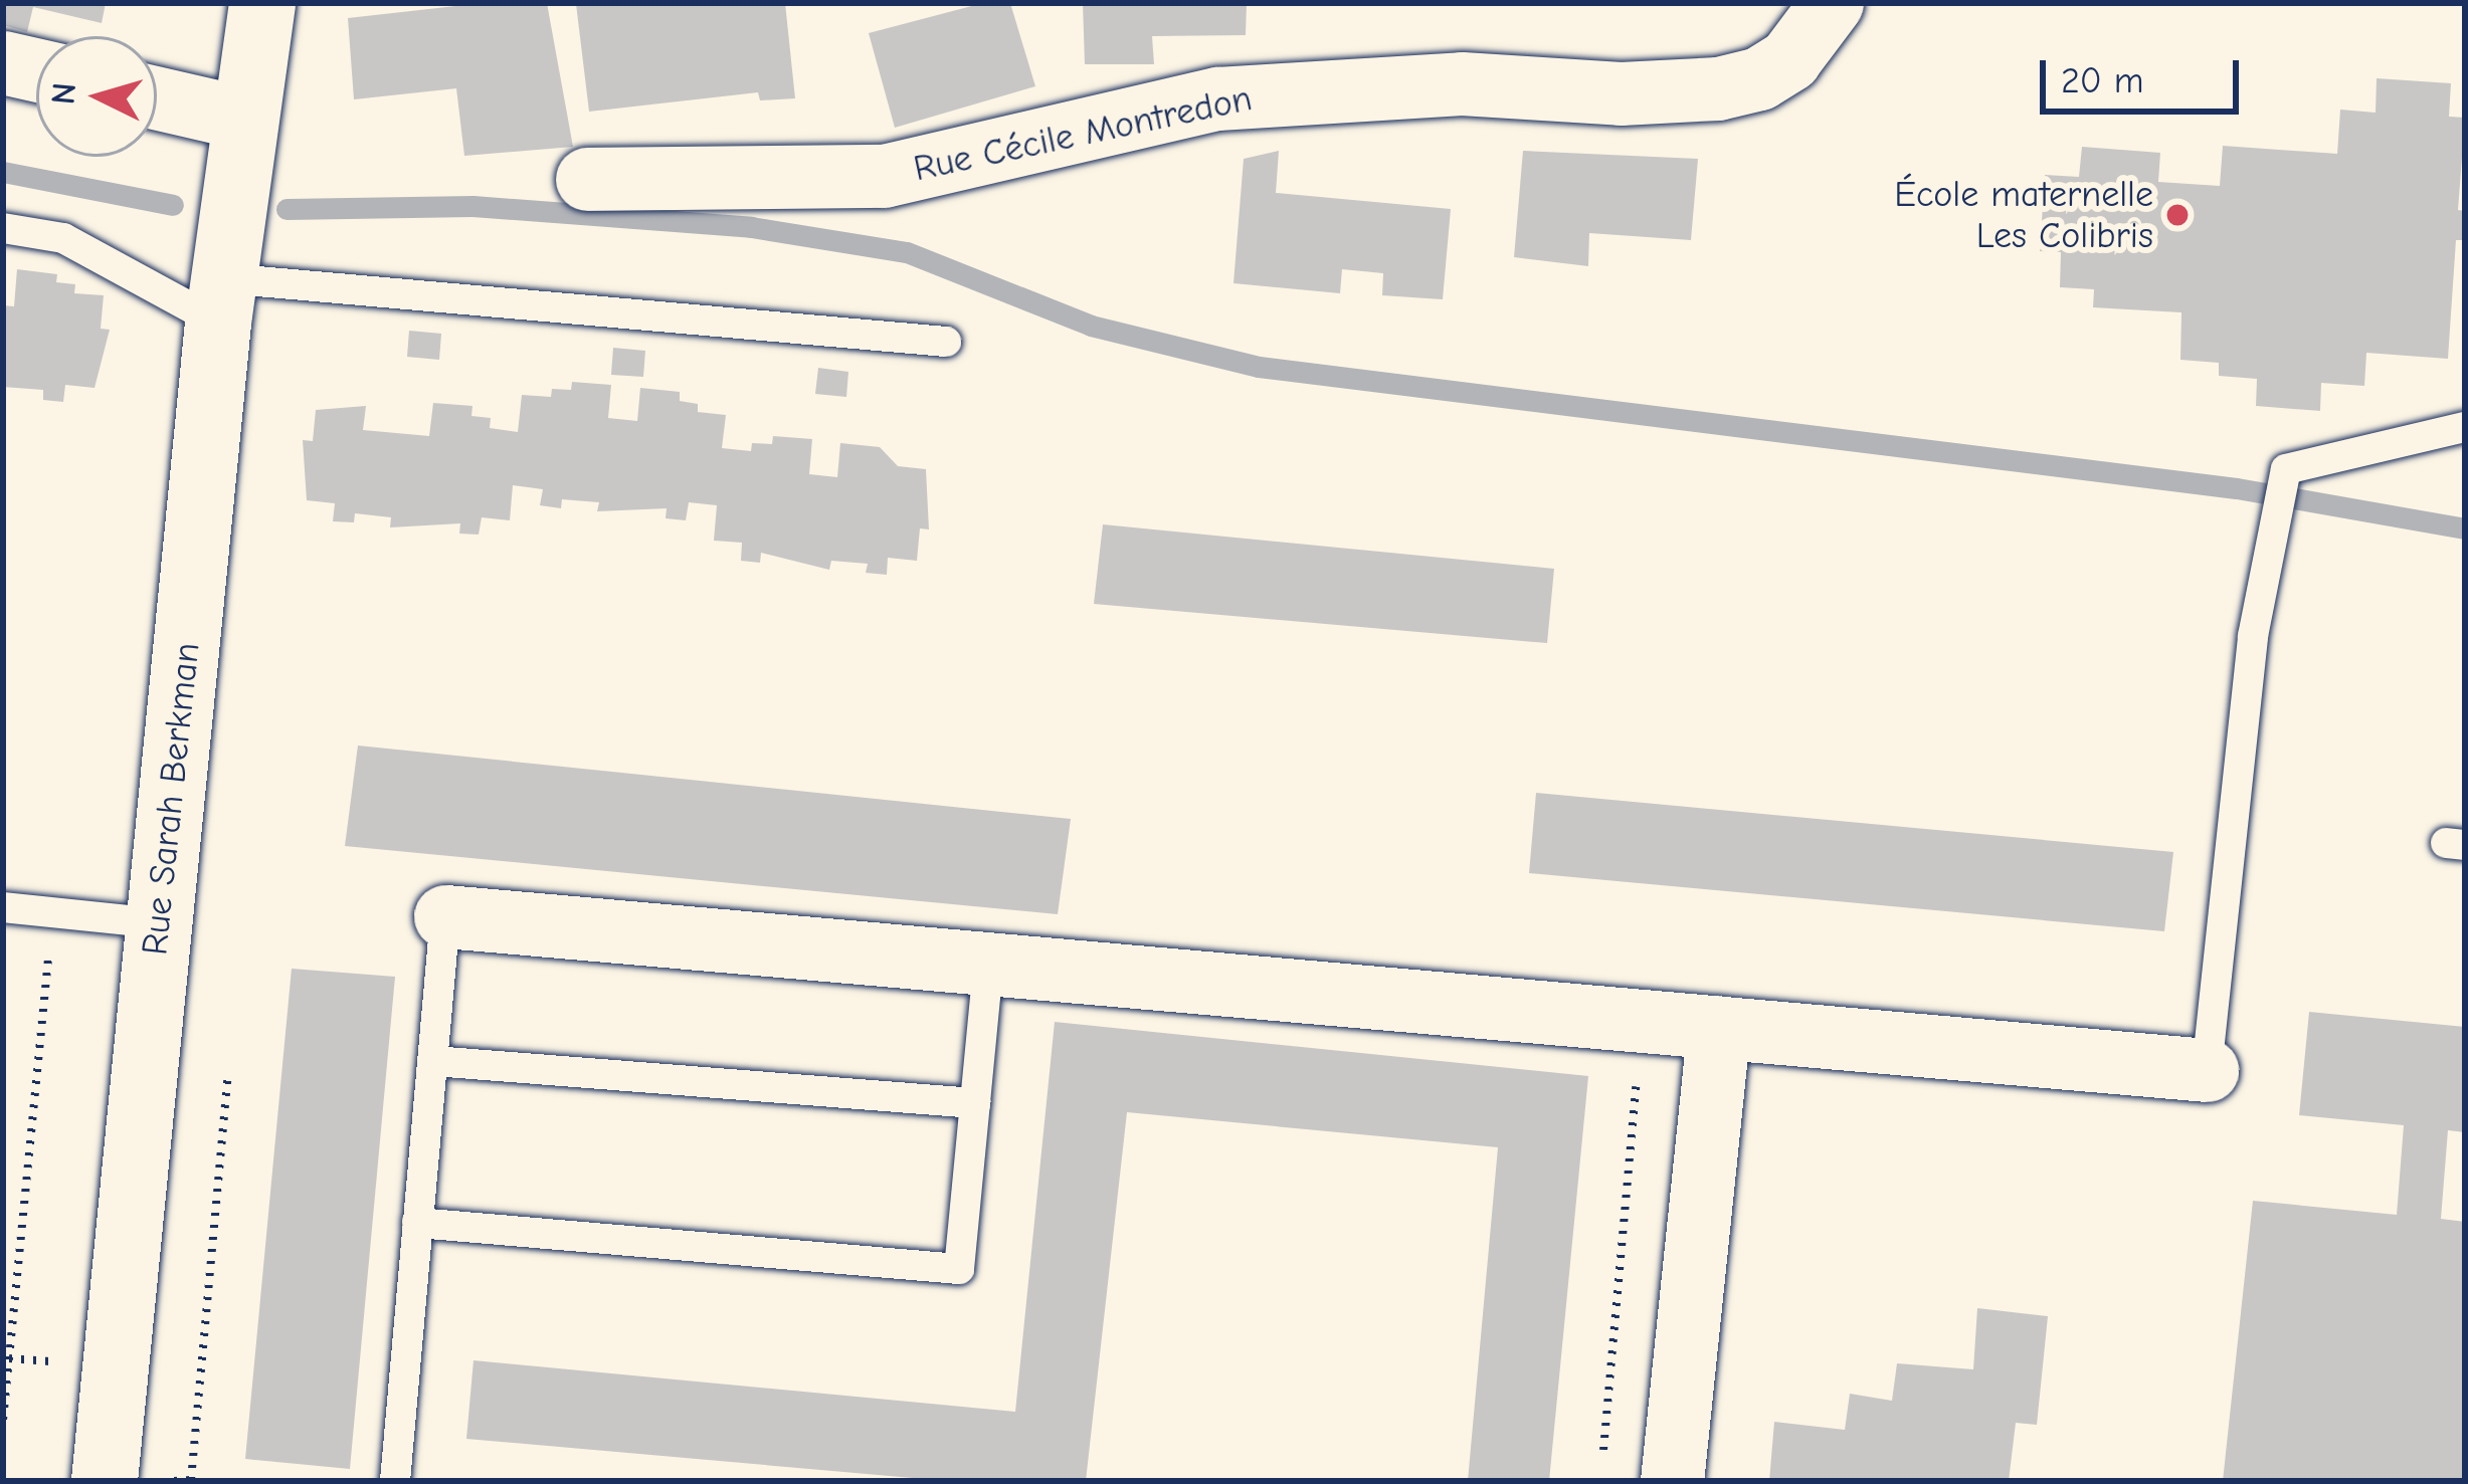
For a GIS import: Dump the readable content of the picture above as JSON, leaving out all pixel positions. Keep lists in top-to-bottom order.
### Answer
{
  "streets": {
    "main road": ["Rue Sarah Berkman"],
    "street": ["Rue Cécile Montredon"]
  },
  "places": ["École maternelle Les Colibris"],
  "scale_bar": "20 m",
  "north": "left"
}
